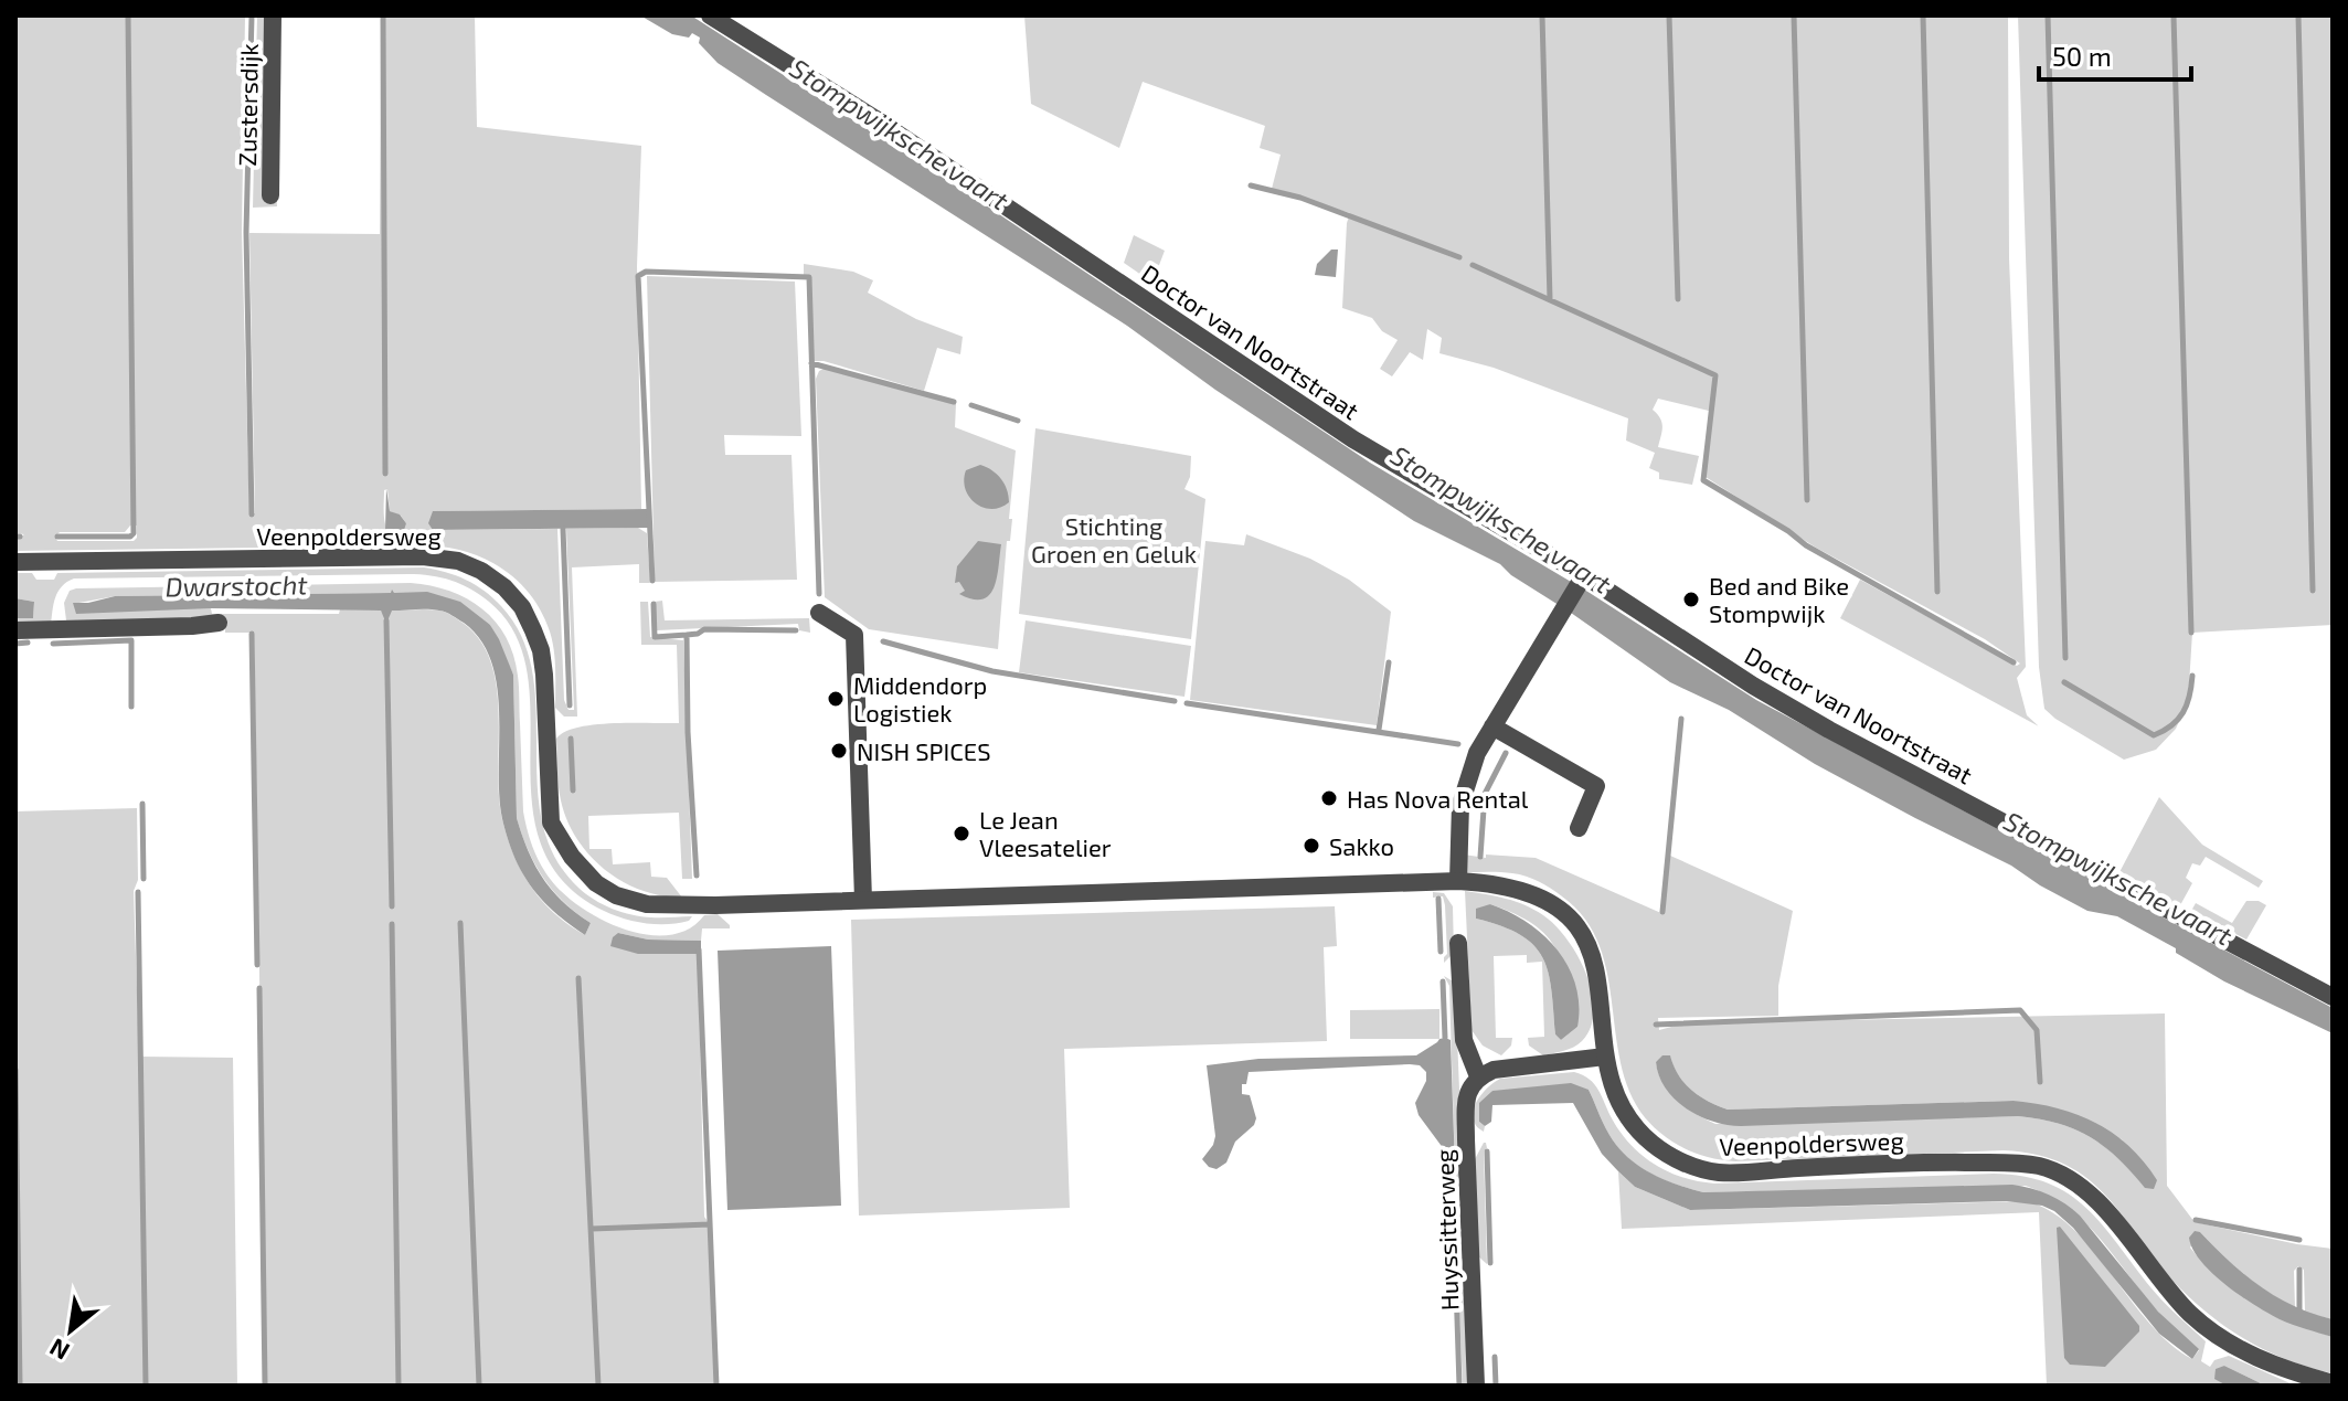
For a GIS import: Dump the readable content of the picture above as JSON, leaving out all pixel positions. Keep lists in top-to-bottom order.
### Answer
{
  "streets": {
    "street": [
      "Zustersdijk",
      "Doctor van Noortstraat",
      "Veenpoldersweg",
      "Huyssitterweg"
    ]
  },
  "water": ["Stompwijksche vaart", "Dwarstocht"],
  "parks": ["Stichting Groen en Geluk"],
  "places": [
    "Bed and Bike Stompwijk",
    "Middendorp Logistiek",
    "NISH SPICES",
    "Has Nova Rental",
    "Le Jean Vleesatelier",
    "Sakko"
  ],
  "scale_bar": "50 m",
  "north": "bottom left"
}
